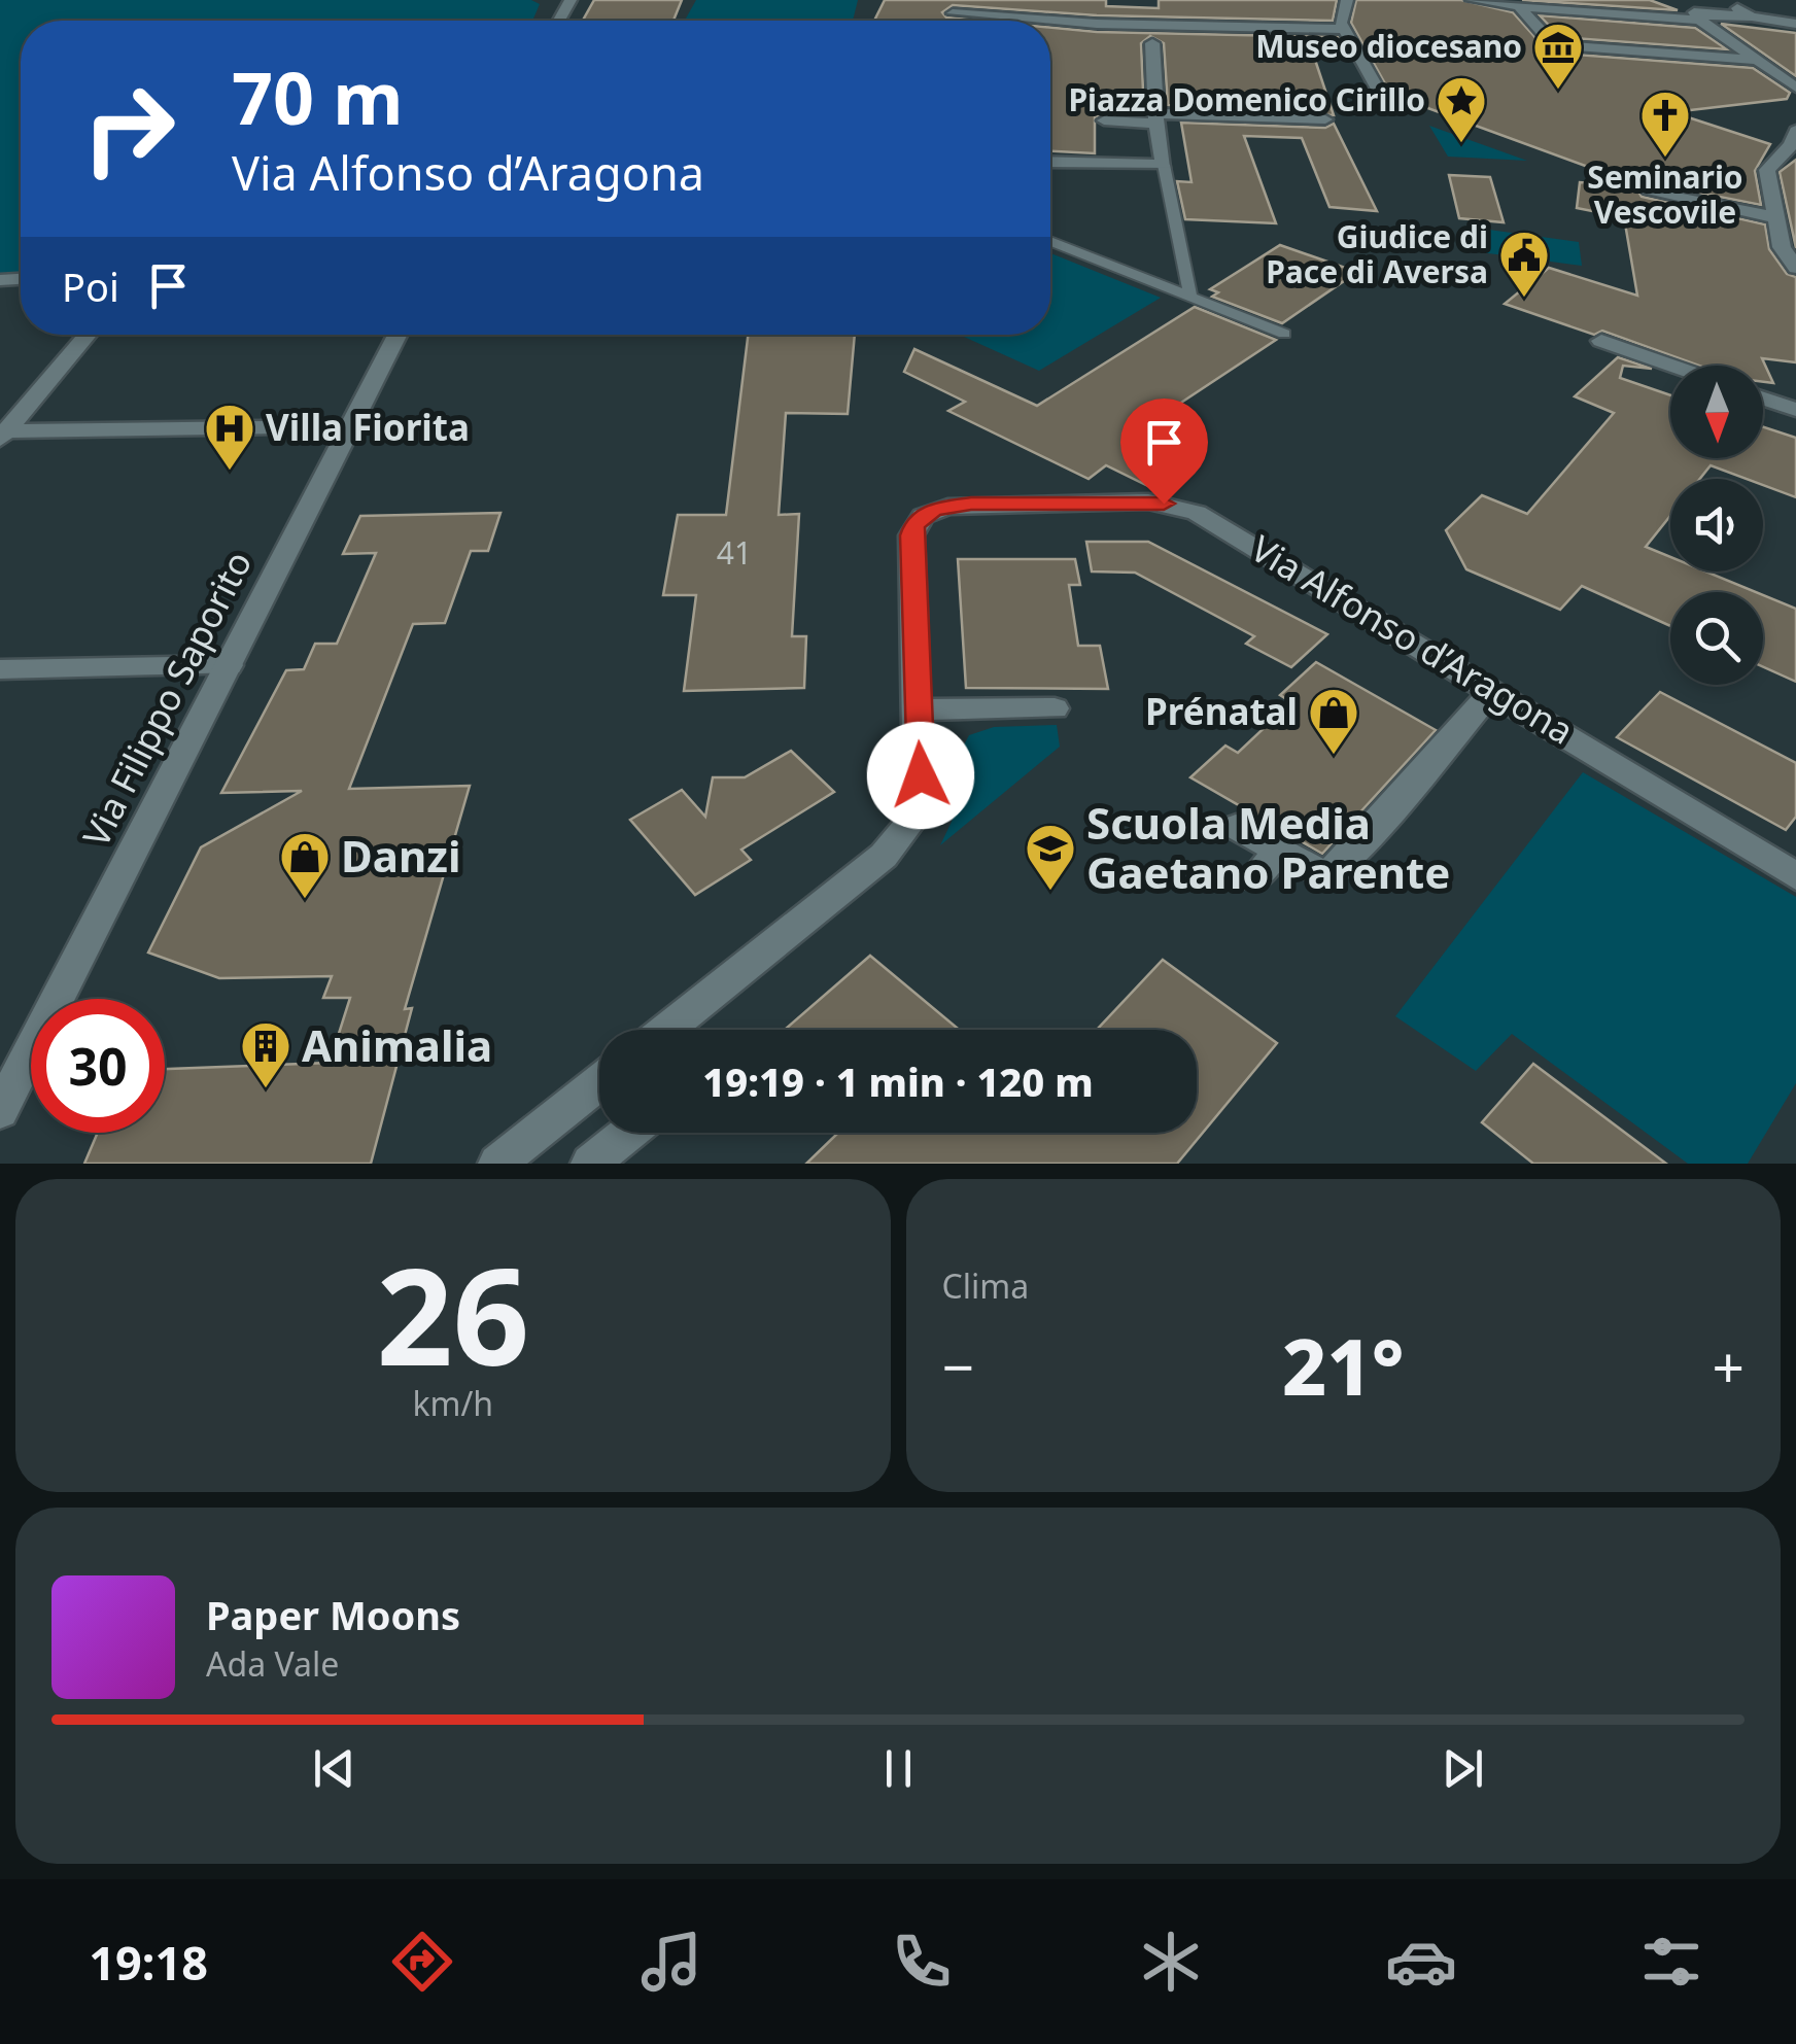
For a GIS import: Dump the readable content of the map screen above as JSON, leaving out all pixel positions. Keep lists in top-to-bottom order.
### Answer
{
  "streets": {
    "street": ["Via Alfonso d’Aragona", "Via Filippo Saporito"]
  },
  "places": {
    "museum": ["Museo diocesano"],
    "place": ["Piazza Domenico Cirillo"],
    "church": ["Seminario Vescovile"],
    "public building": ["Giudice di Pace di Aversa"],
    "hospital": ["Villa Fiorita"],
    "shop": ["Prénatal", "Danzi"],
    "school or university": ["Scuola Media Gaetano Parente"],
    "building": ["Animalia"]
  },
  "house_numbers": ["41"],
  "north": "bottom",
  "page": {
    "turn": ["70 m", "Via Alfonso d’Aragona"],
    "then": "Poi",
    "limit": "30",
    "trip": "19:19 · 1 min · 120 m",
    "tile": [
      ["26", "km/h"],
      "Clima"
    ],
    "heat": ["−", "21°", "+"],
    "song": ["Paper Moons", "Ada Vale"],
    "tabs": "19:18"
  }
}
